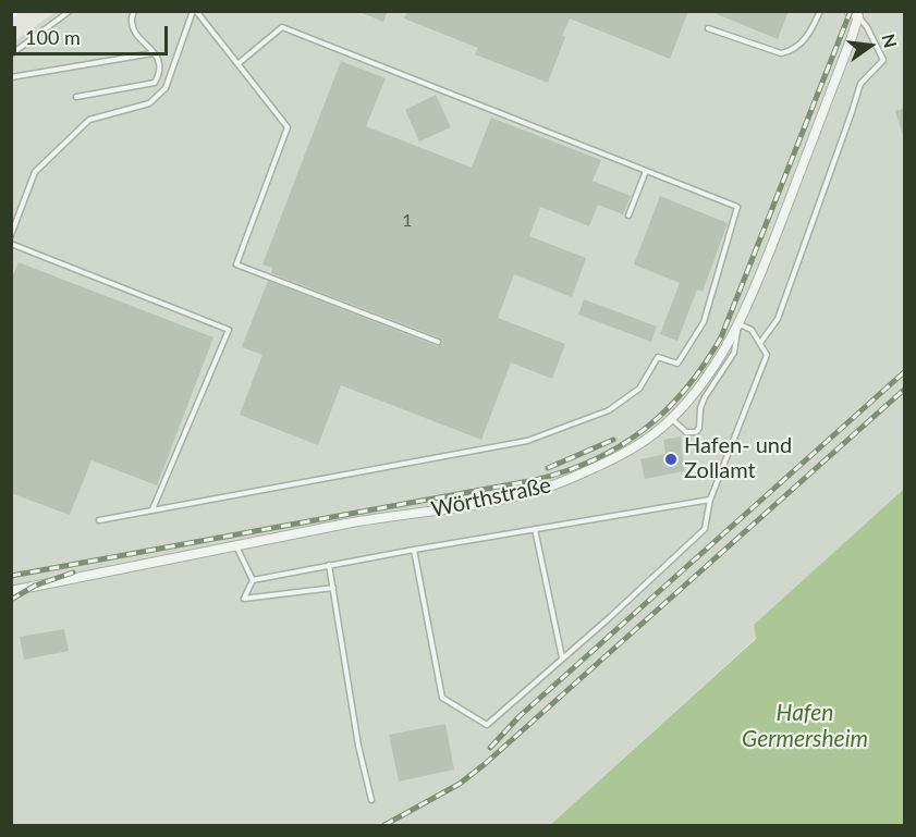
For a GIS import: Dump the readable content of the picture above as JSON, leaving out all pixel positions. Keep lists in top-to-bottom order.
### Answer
{
  "streets": {
    "street": ["Wörthstraße"]
  },
  "water": ["Hafen Germersheim"],
  "places": ["Hafen- und Zollamt"],
  "house_numbers": ["1"],
  "scale_bar": "100 m",
  "north": "right"
}
